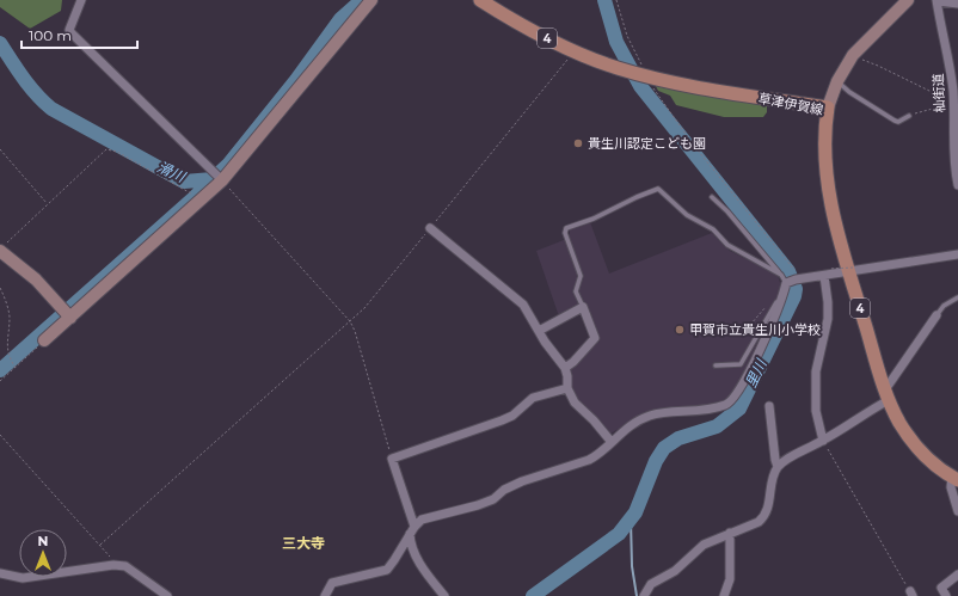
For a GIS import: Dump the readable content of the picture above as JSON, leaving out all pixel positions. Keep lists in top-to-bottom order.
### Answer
{
  "streets": {
    "main road": ["4", "草津伊賀線"],
    "street": ["杣街道"]
  },
  "districts": ["三大寺"],
  "water": ["滑川", "里川"],
  "places": ["貴生川認定こども園", "甲賀市立貴生川小学校"],
  "scale_bar": "100 m",
  "north": "top"
}
